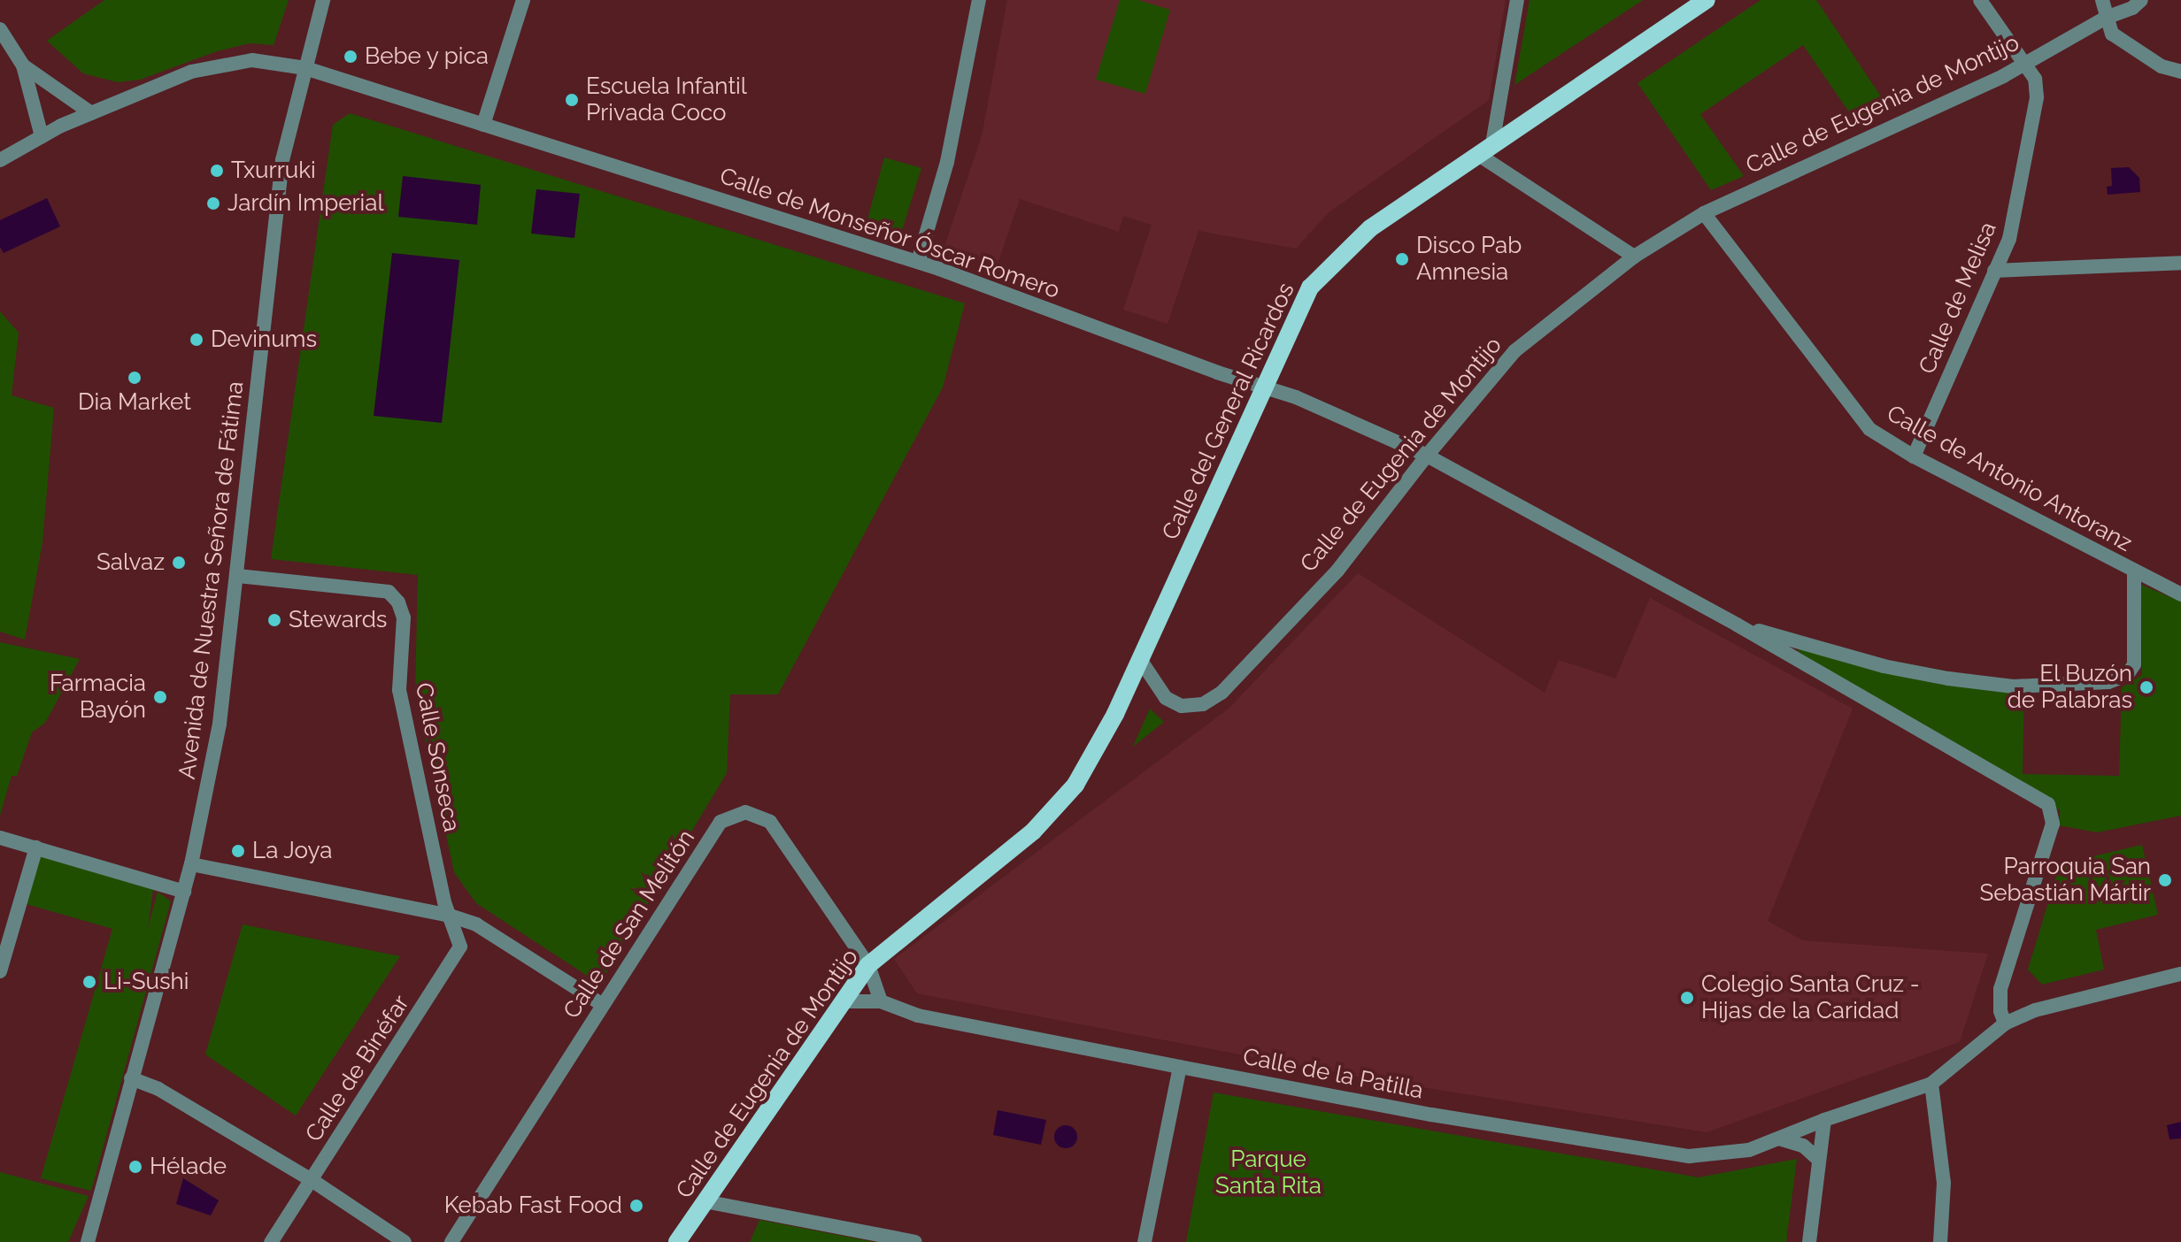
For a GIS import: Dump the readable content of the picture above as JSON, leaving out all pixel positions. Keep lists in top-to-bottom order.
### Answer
{
  "streets": {
    "main road": ["Calle de Eugenia de Montijo", "Calle del General Ricardos"],
    "street": [
      "Calle de Monseñor Óscar Romero",
      "Calle de Melisa",
      "Calle de Antonio Antoranz",
      "Avenida de Nuestra Señora de Fátima",
      "Calle Sonseca",
      "Calle de San Melitón",
      "Calle de Binéfar",
      "Calle de la Patilla"
    ]
  },
  "crossings": [
    ["Calle de Eugenia de Montijo", "Calle de Monseñor Óscar Romero"],
    ["Calle de Eugenia de Montijo", "Calle de Melisa"],
    ["Calle de Eugenia de Montijo", "Calle del General Ricardos"],
    ["Calle de Eugenia de Montijo", "Calle de Antonio Antoranz"],
    ["Calle de Eugenia de Montijo", "Calle de San Melitón"],
    ["Calle de Eugenia de Montijo", "Calle de la Patilla"],
    ["Calle de Monseñor Óscar Romero", "Calle del General Ricardos"],
    ["Calle de Monseñor Óscar Romero", "Calle de Antonio Antoranz"],
    ["Calle de Monseñor Óscar Romero", "Avenida de Nuestra Señora de Fátima"],
    ["Calle de Melisa", "Calle de Antonio Antoranz"],
    ["Avenida de Nuestra Señora de Fátima", "Calle Sonseca"],
    ["Calle Sonseca", "Calle de Binéfar"]
  ],
  "parks": ["Parque Santa Rita"],
  "places": [
    "Bebe y pica",
    "Escuela Infantil Privada Coco",
    "Txurruki",
    "Jardín Imperial",
    "Disco Pab Amnesia",
    "Devinums",
    "Dia Market",
    "Salvaz",
    "Stewards",
    "El Buzón de Palabras",
    "Farmacia Bayón",
    "La Joya",
    "Parroquia San Sebastián Mártir",
    "Li-Sushi",
    "Colegio Santa Cruz - Hijas de la Caridad",
    "Hélade",
    "Kebab Fast Food"
  ]
}
